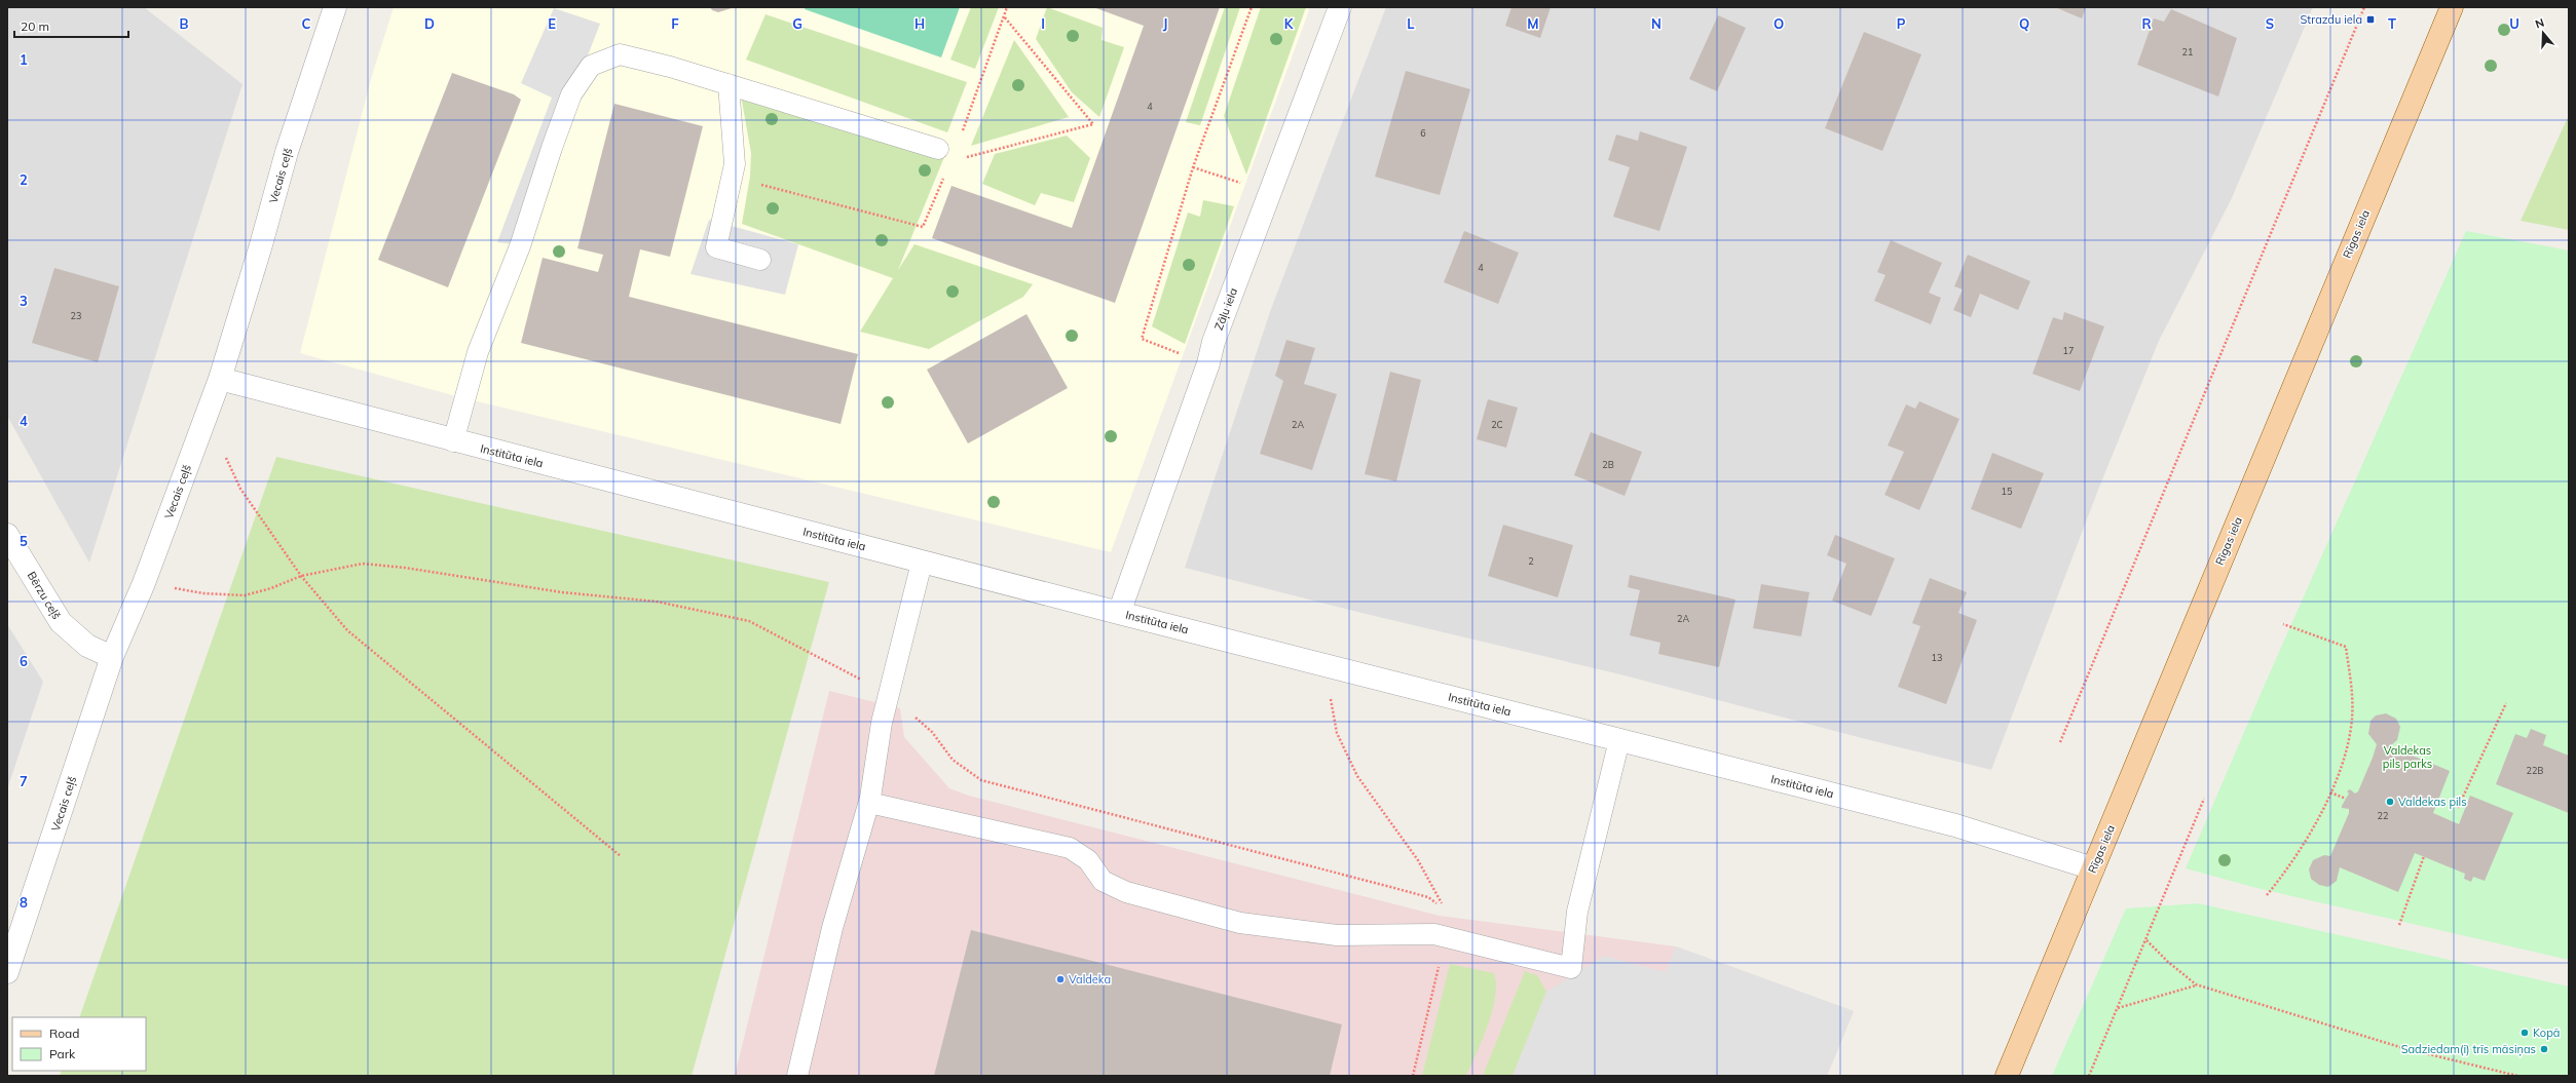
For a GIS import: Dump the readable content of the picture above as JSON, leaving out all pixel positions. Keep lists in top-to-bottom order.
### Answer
{
  "streets": {
    "main road": ["Rīgas iela"],
    "street": [
      "Vecais ceļš",
      "Zāļu iela",
      "Institūta iela",
      "Bērzu ceļš"
    ]
  },
  "crossings": [
    ["Vecais ceļš", "Institūta iela"],
    ["Vecais ceļš", "Bērzu ceļš"],
    ["Rīgas iela", "Institūta iela"],
    ["Zāļu iela", "Institūta iela"]
  ],
  "parks": ["Valdekas pils parks"],
  "places": {
    "transit": ["Strazdu iela"],
    "other": [
      "Valdekas pils",
      "Valdeka",
      "Kopā",
      "Sadziedam(i) trīs māsiņas"
    ]
  },
  "house_numbers": [
    "21",
    "4",
    "6",
    "4",
    "23",
    "17",
    "2A",
    "2C",
    "2B",
    "15",
    "2",
    "2A",
    "13",
    "22B",
    "22"
  ],
  "legend": ["Road", "Park"],
  "scale_bar": "20 m",
  "north": "top",
  "grid": {
    "columns": [
      "B",
      "C",
      "D",
      "E",
      "F",
      "G",
      "H",
      "I",
      "J",
      "K",
      "L",
      "M",
      "N",
      "O",
      "P",
      "Q",
      "R",
      "S",
      "T",
      "U"
    ],
    "rows": [
      "1",
      "2",
      "3",
      "4",
      "5",
      "6",
      "7",
      "8"
    ]
  }
}
